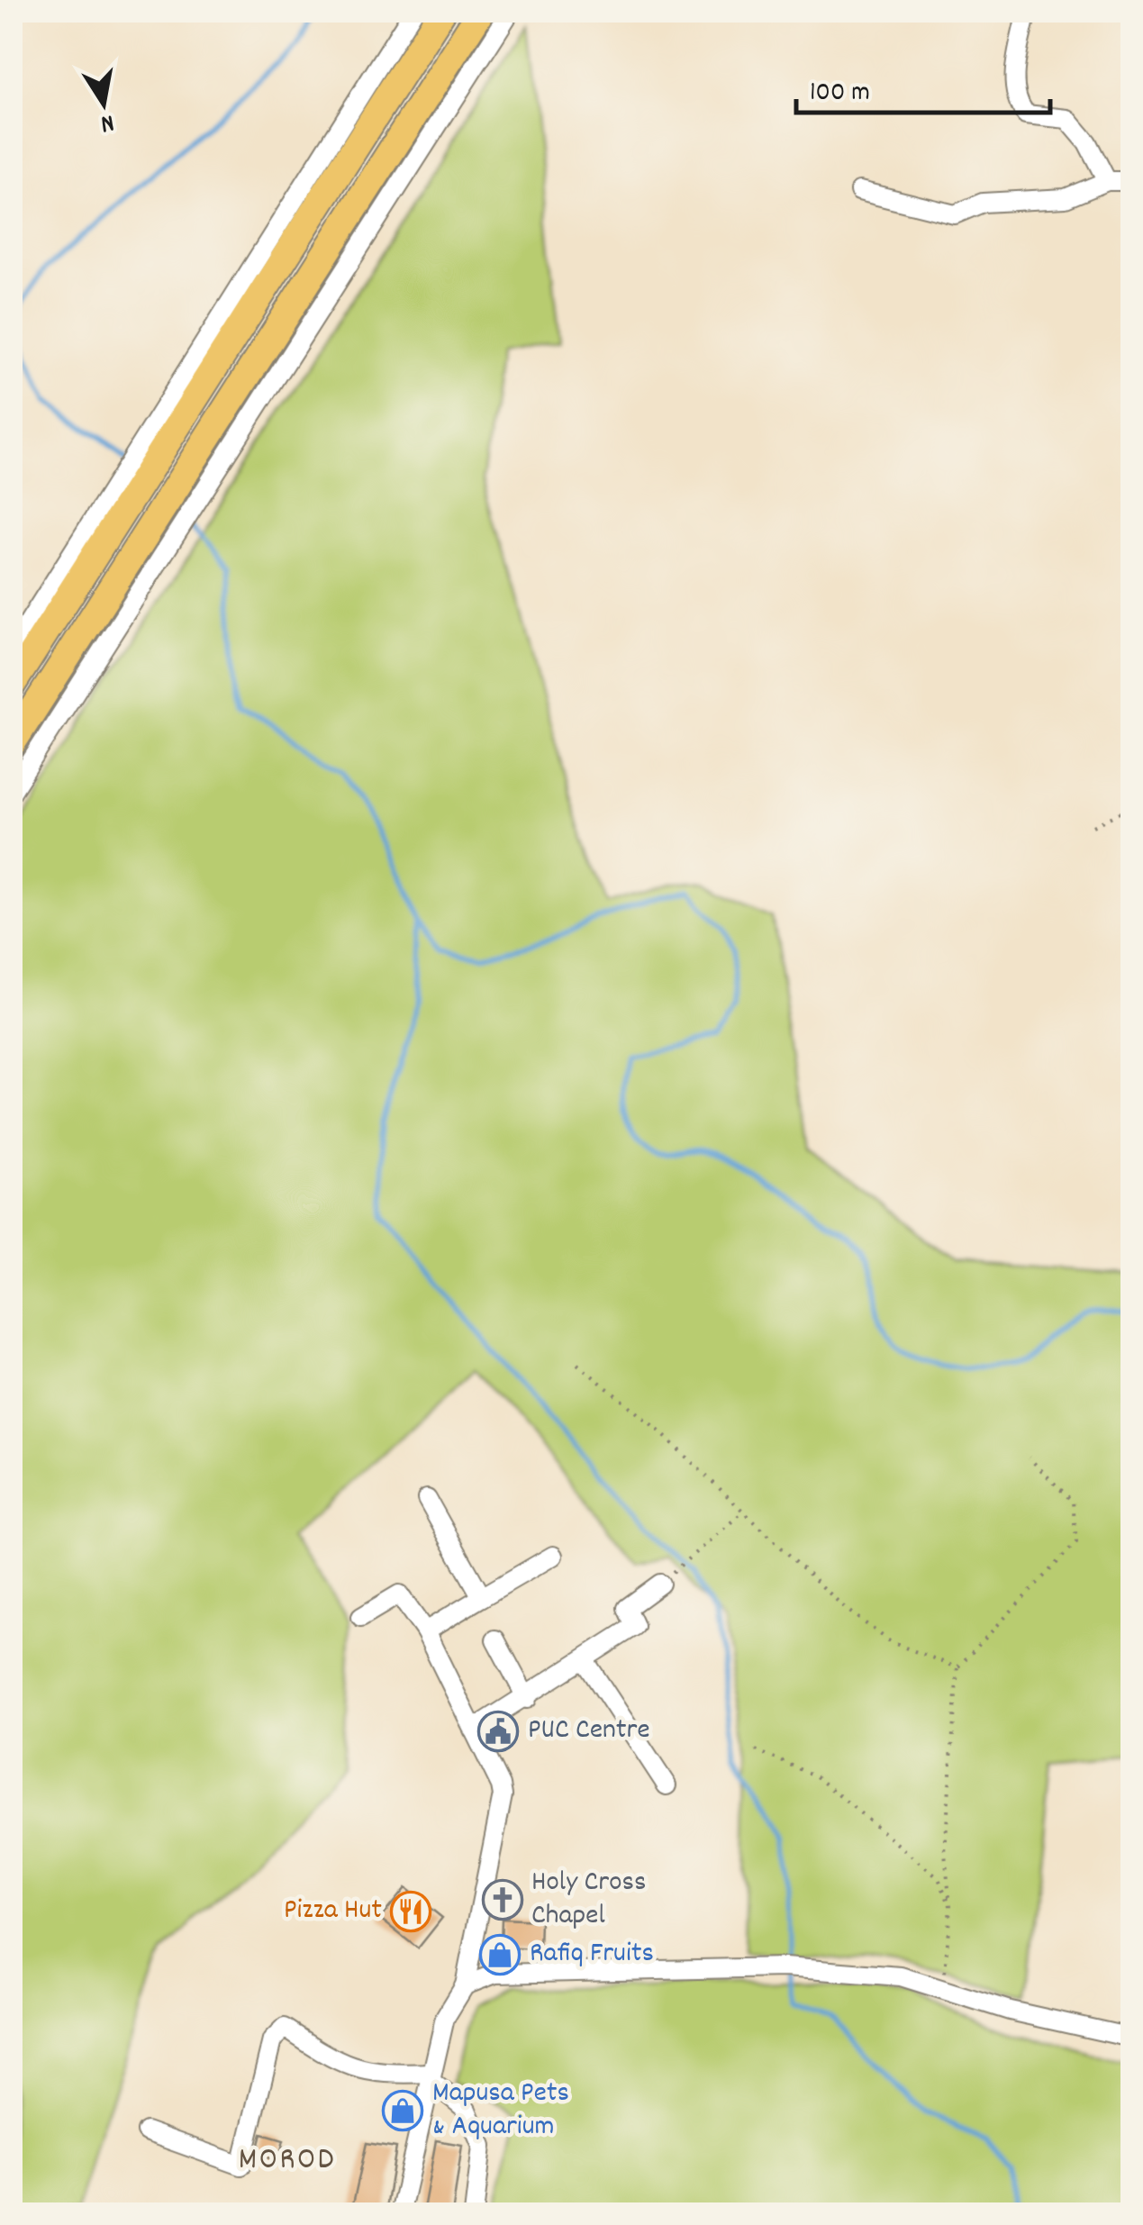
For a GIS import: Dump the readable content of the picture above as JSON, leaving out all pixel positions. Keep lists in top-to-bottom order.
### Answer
{
  "districts": ["MOROD"],
  "places": {
    "public building": ["PUC Centre"],
    "church": ["Holy Cross Chapel"],
    "restaurant": ["Pizza Hut"],
    "shop": ["Rafiq Fruits", "Mapusa Pets & Aquarium"]
  },
  "scale_bar": "100 m",
  "north": "bottom"
}
